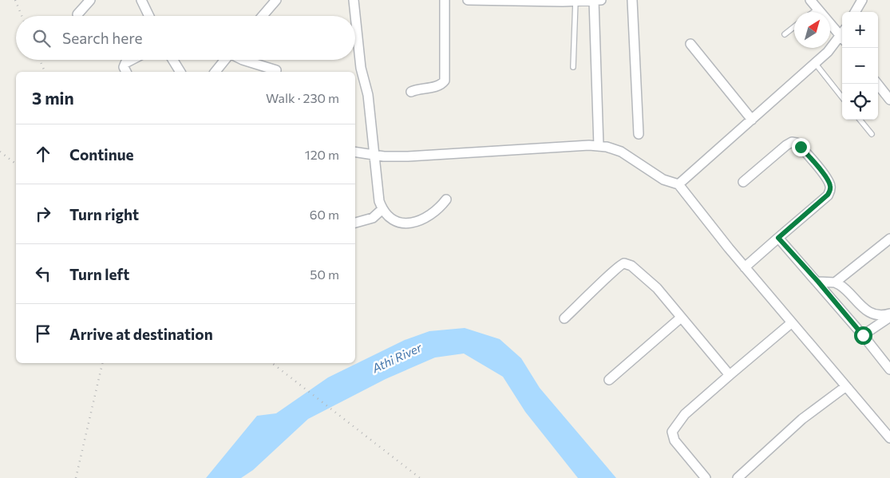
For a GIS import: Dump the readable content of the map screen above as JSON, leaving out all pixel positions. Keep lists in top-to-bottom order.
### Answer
{
  "water": ["Athi River"],
  "north": "top right",
  "page": {
    "map_buttons": ["+", "−"],
    "search": "Search here",
    "heading": ["3 min", "Walk · 230 m"],
    "list": [
      ["Continue", "120 m"],
      ["Turn right", "60 m"],
      ["Turn left", "50 m"],
      "Arrive at destination"
    ]
  }
}
